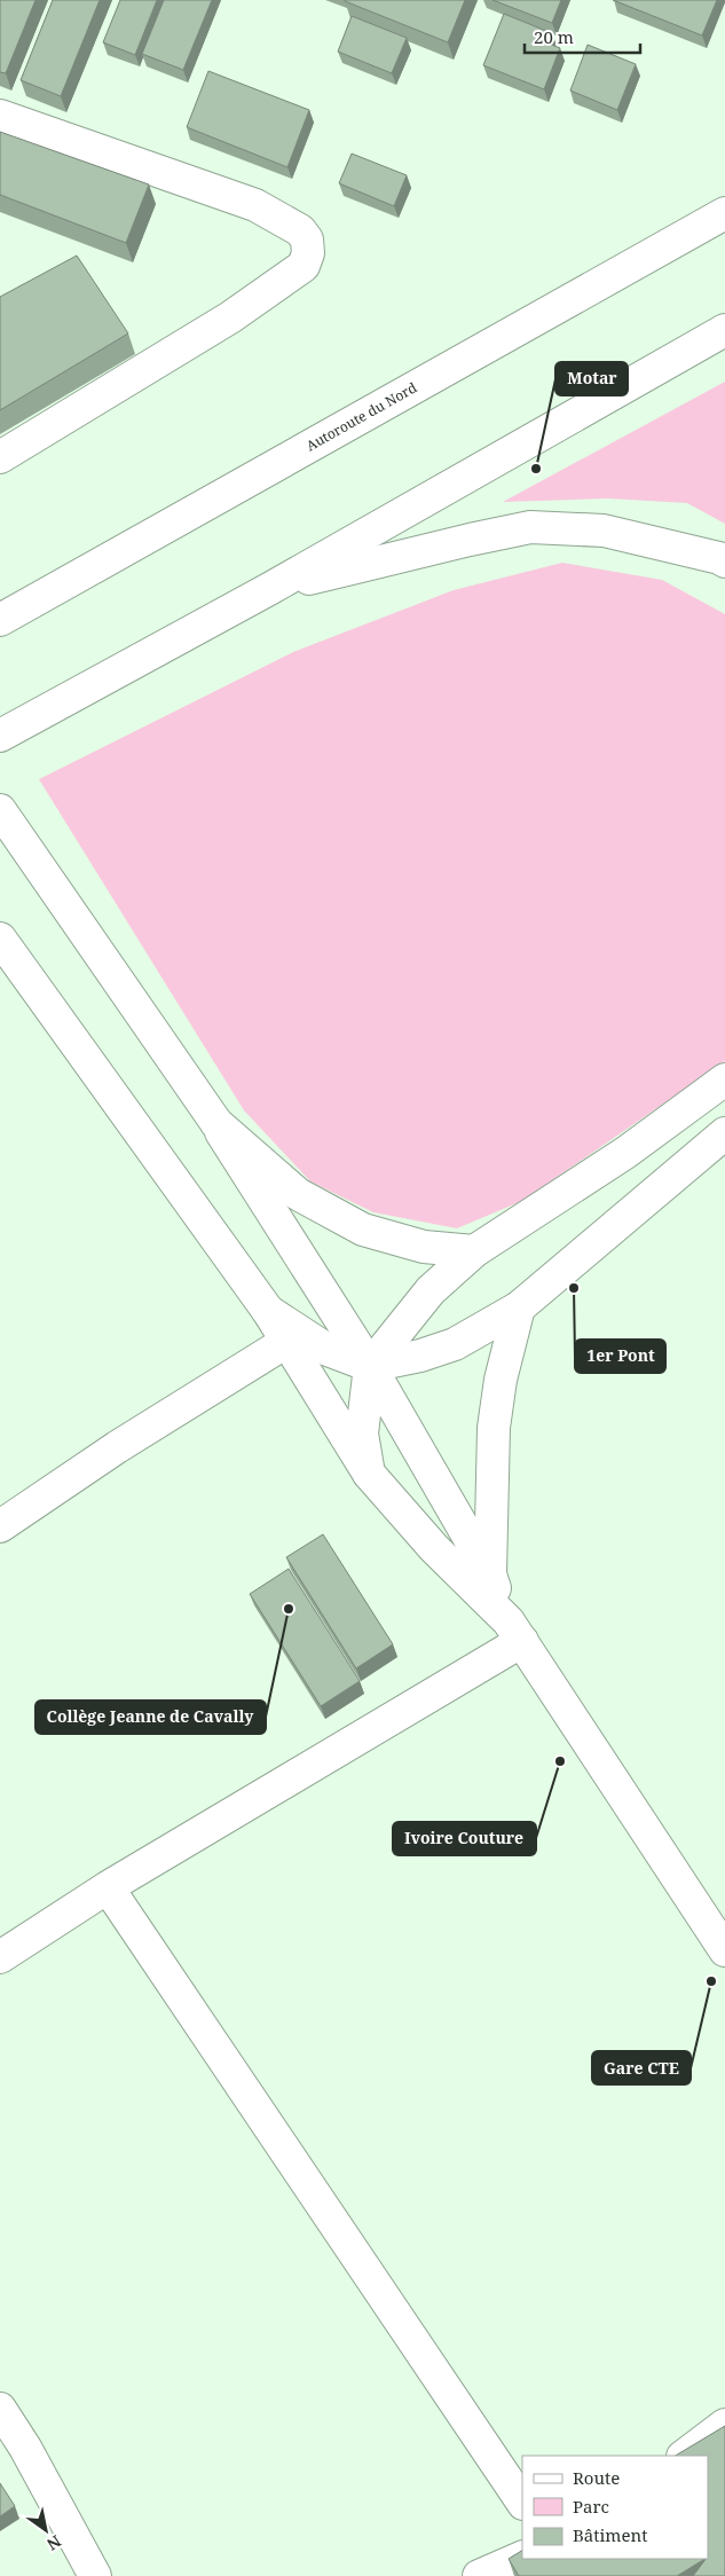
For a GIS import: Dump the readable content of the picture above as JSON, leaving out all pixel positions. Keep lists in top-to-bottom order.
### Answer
{
  "streets": {
    "main road": ["Autoroute du Nord"]
  },
  "places": [
    "Motar",
    "1er Pont",
    "Collège Jeanne de Cavally",
    "Ivoire Couture",
    "Gare CTE"
  ],
  "legend": ["Route", "Parc", "Bâtiment"],
  "scale_bar": "20 m",
  "north": "bottom right"
}
